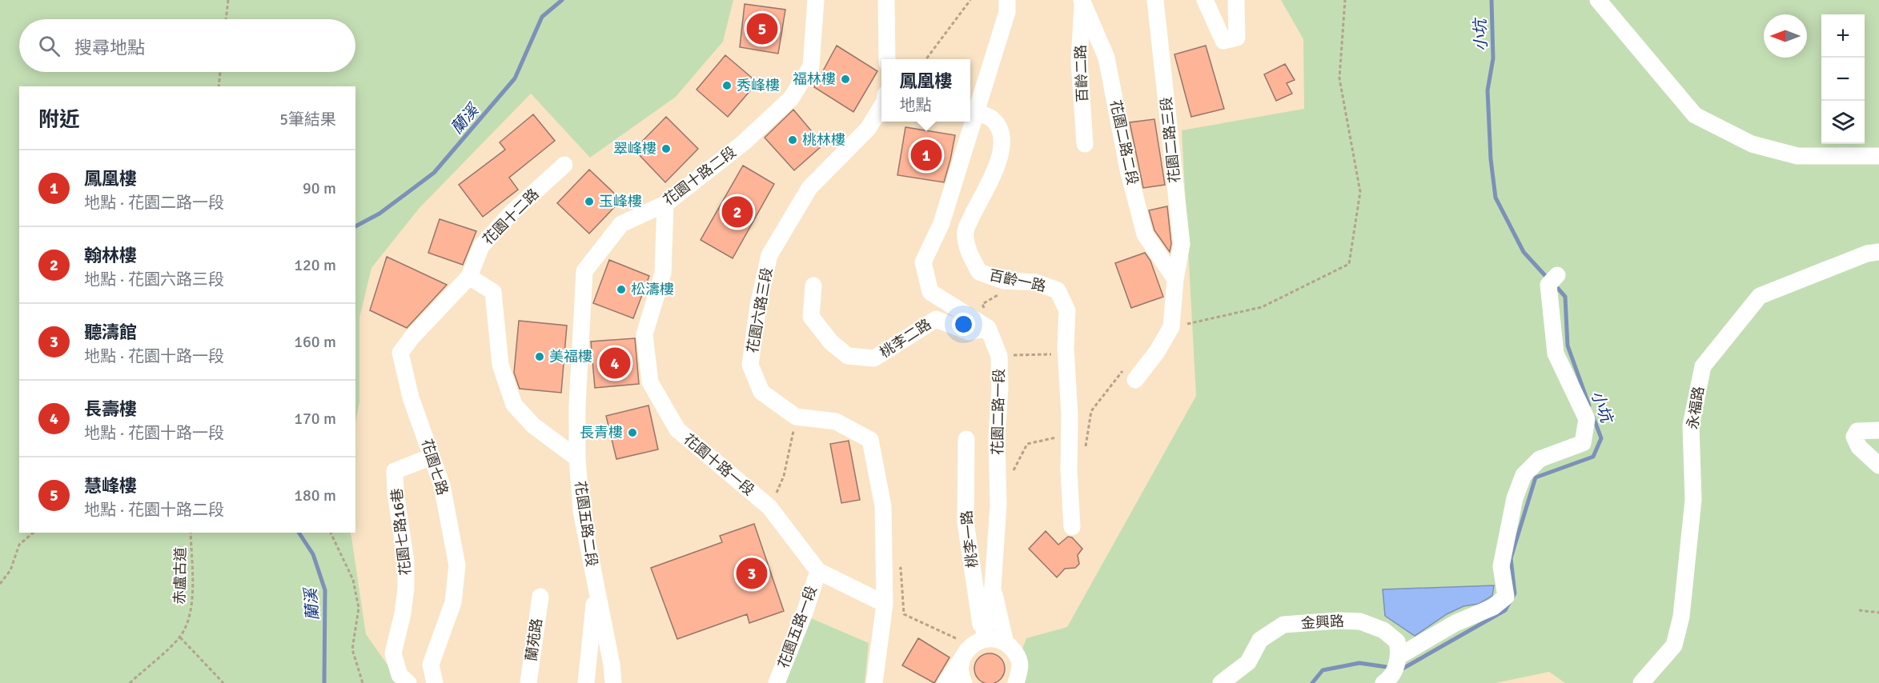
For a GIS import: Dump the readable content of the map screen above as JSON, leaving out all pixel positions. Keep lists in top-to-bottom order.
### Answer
{
  "streets": {
    "street": [
      "百齡二路",
      "花園二路三段",
      "花園二路二段",
      "花園十路二段",
      "花園十二路",
      "百齡一路",
      "花園六路三段",
      "桃李二路",
      "永福路",
      "花園二路一段",
      "花園十路一段",
      "花園七路",
      "花園五路二段",
      "花園七路16巷",
      "桃李一路",
      "金興路",
      "花園五路一段",
      "蘭苑路"
    ],
    "path": ["赤盧古道"]
  },
  "crossings": [
    ["百齡二路", "花園二路二段"],
    ["花園二路三段", "花園二路二段"],
    ["花園十路二段", "花園十路一段"],
    ["花園十路二段", "花園五路二段"],
    ["花園十二路", "花園七路"],
    ["桃李二路", "花園二路一段"],
    ["花園二路一段", "桃李一路"],
    ["花園十路一段", "花園五路一段"],
    ["花園七路", "花園七路16巷"]
  ],
  "water": ["小坑", "蘭溪"],
  "places": [
    "福林樓",
    "秀峰樓",
    "桃林樓",
    "翠峰樓",
    "玉峰樓",
    "松濤樓",
    "美福樓",
    "長青樓"
  ],
  "north": "left",
  "page": {
    "pins": [
      "5",
      "1",
      "2",
      "4",
      "3"
    ],
    "map_buttons": ["+", "−"],
    "search": "搜尋地點",
    "popup": ["鳳凰樓", "地點"],
    "heading": ["附近", "5筆結果"],
    "list": [
      {
        "mark": "1",
        "name": "鳳凰樓",
        "note": "地點 · 花園二路一段",
        "value": "90 m"
      },
      {
        "mark": "2",
        "name": "翰林樓",
        "note": "地點 · 花園六路三段",
        "value": "120 m"
      },
      {
        "mark": "3",
        "name": "聽濤館",
        "note": "地點 · 花園十路一段",
        "value": "160 m"
      },
      {
        "mark": "4",
        "name": "長壽樓",
        "note": "地點 · 花園十路一段",
        "value": "170 m"
      },
      {
        "mark": "5",
        "name": "慧峰樓",
        "note": "地點 · 花園十路二段",
        "value": "180 m"
      }
    ]
  }
}
